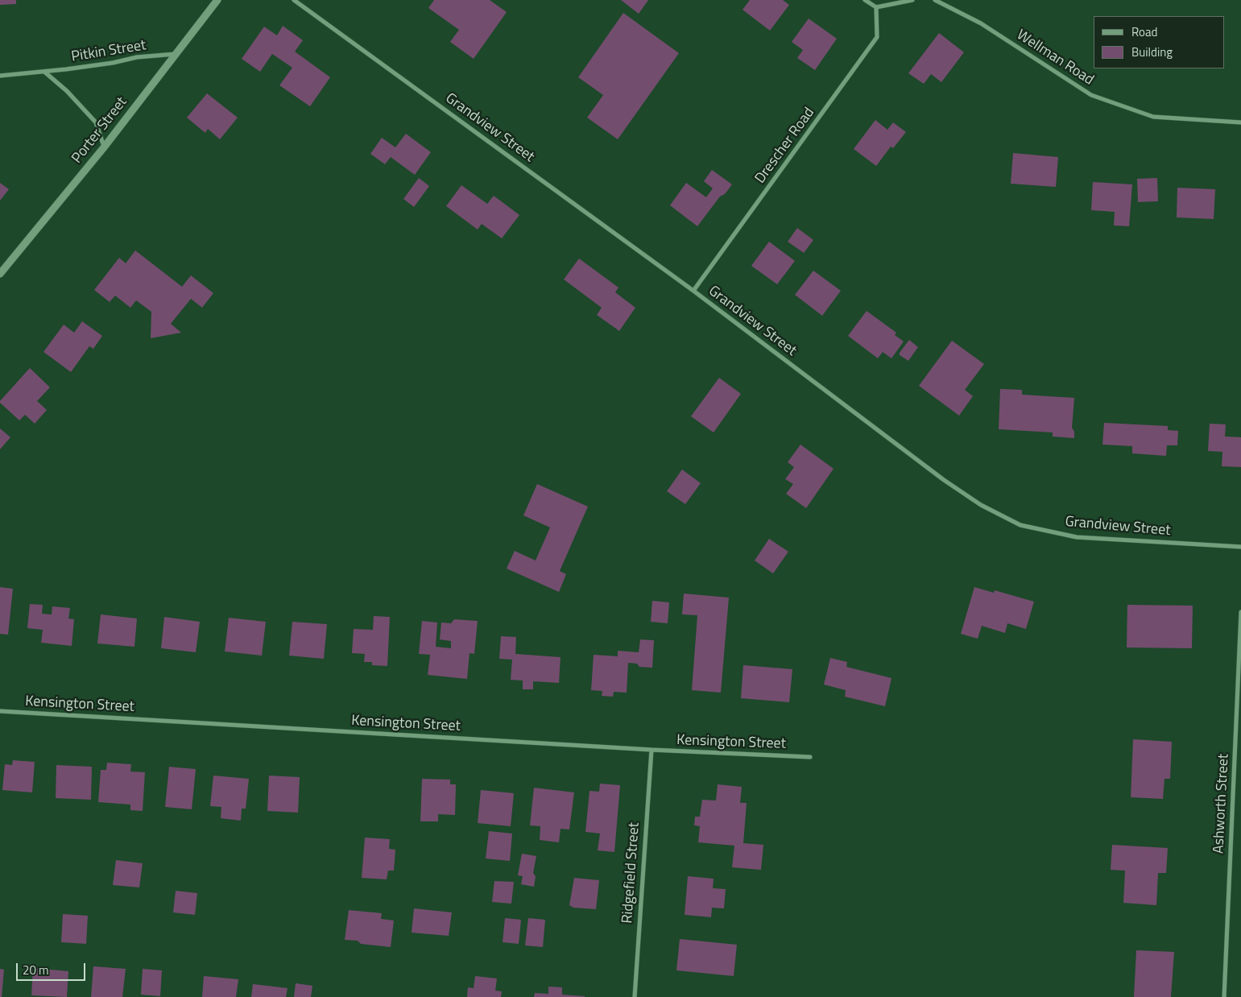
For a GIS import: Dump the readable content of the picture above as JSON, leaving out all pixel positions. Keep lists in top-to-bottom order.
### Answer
{
  "streets": {
    "street": [
      "Pitkin Street",
      "Wellman Road",
      "Grandview Street",
      "Porter Street",
      "Drescher Road",
      "Kensington Street",
      "Ashworth Street",
      "Ridgefield Street"
    ]
  },
  "crossings": [
    ["Pitkin Street", "Porter Street"],
    ["Grandview Street", "Drescher Road"],
    ["Kensington Street", "Ridgefield Street"]
  ],
  "legend": ["Road", "Building"],
  "scale_bar": "20 m"
}
